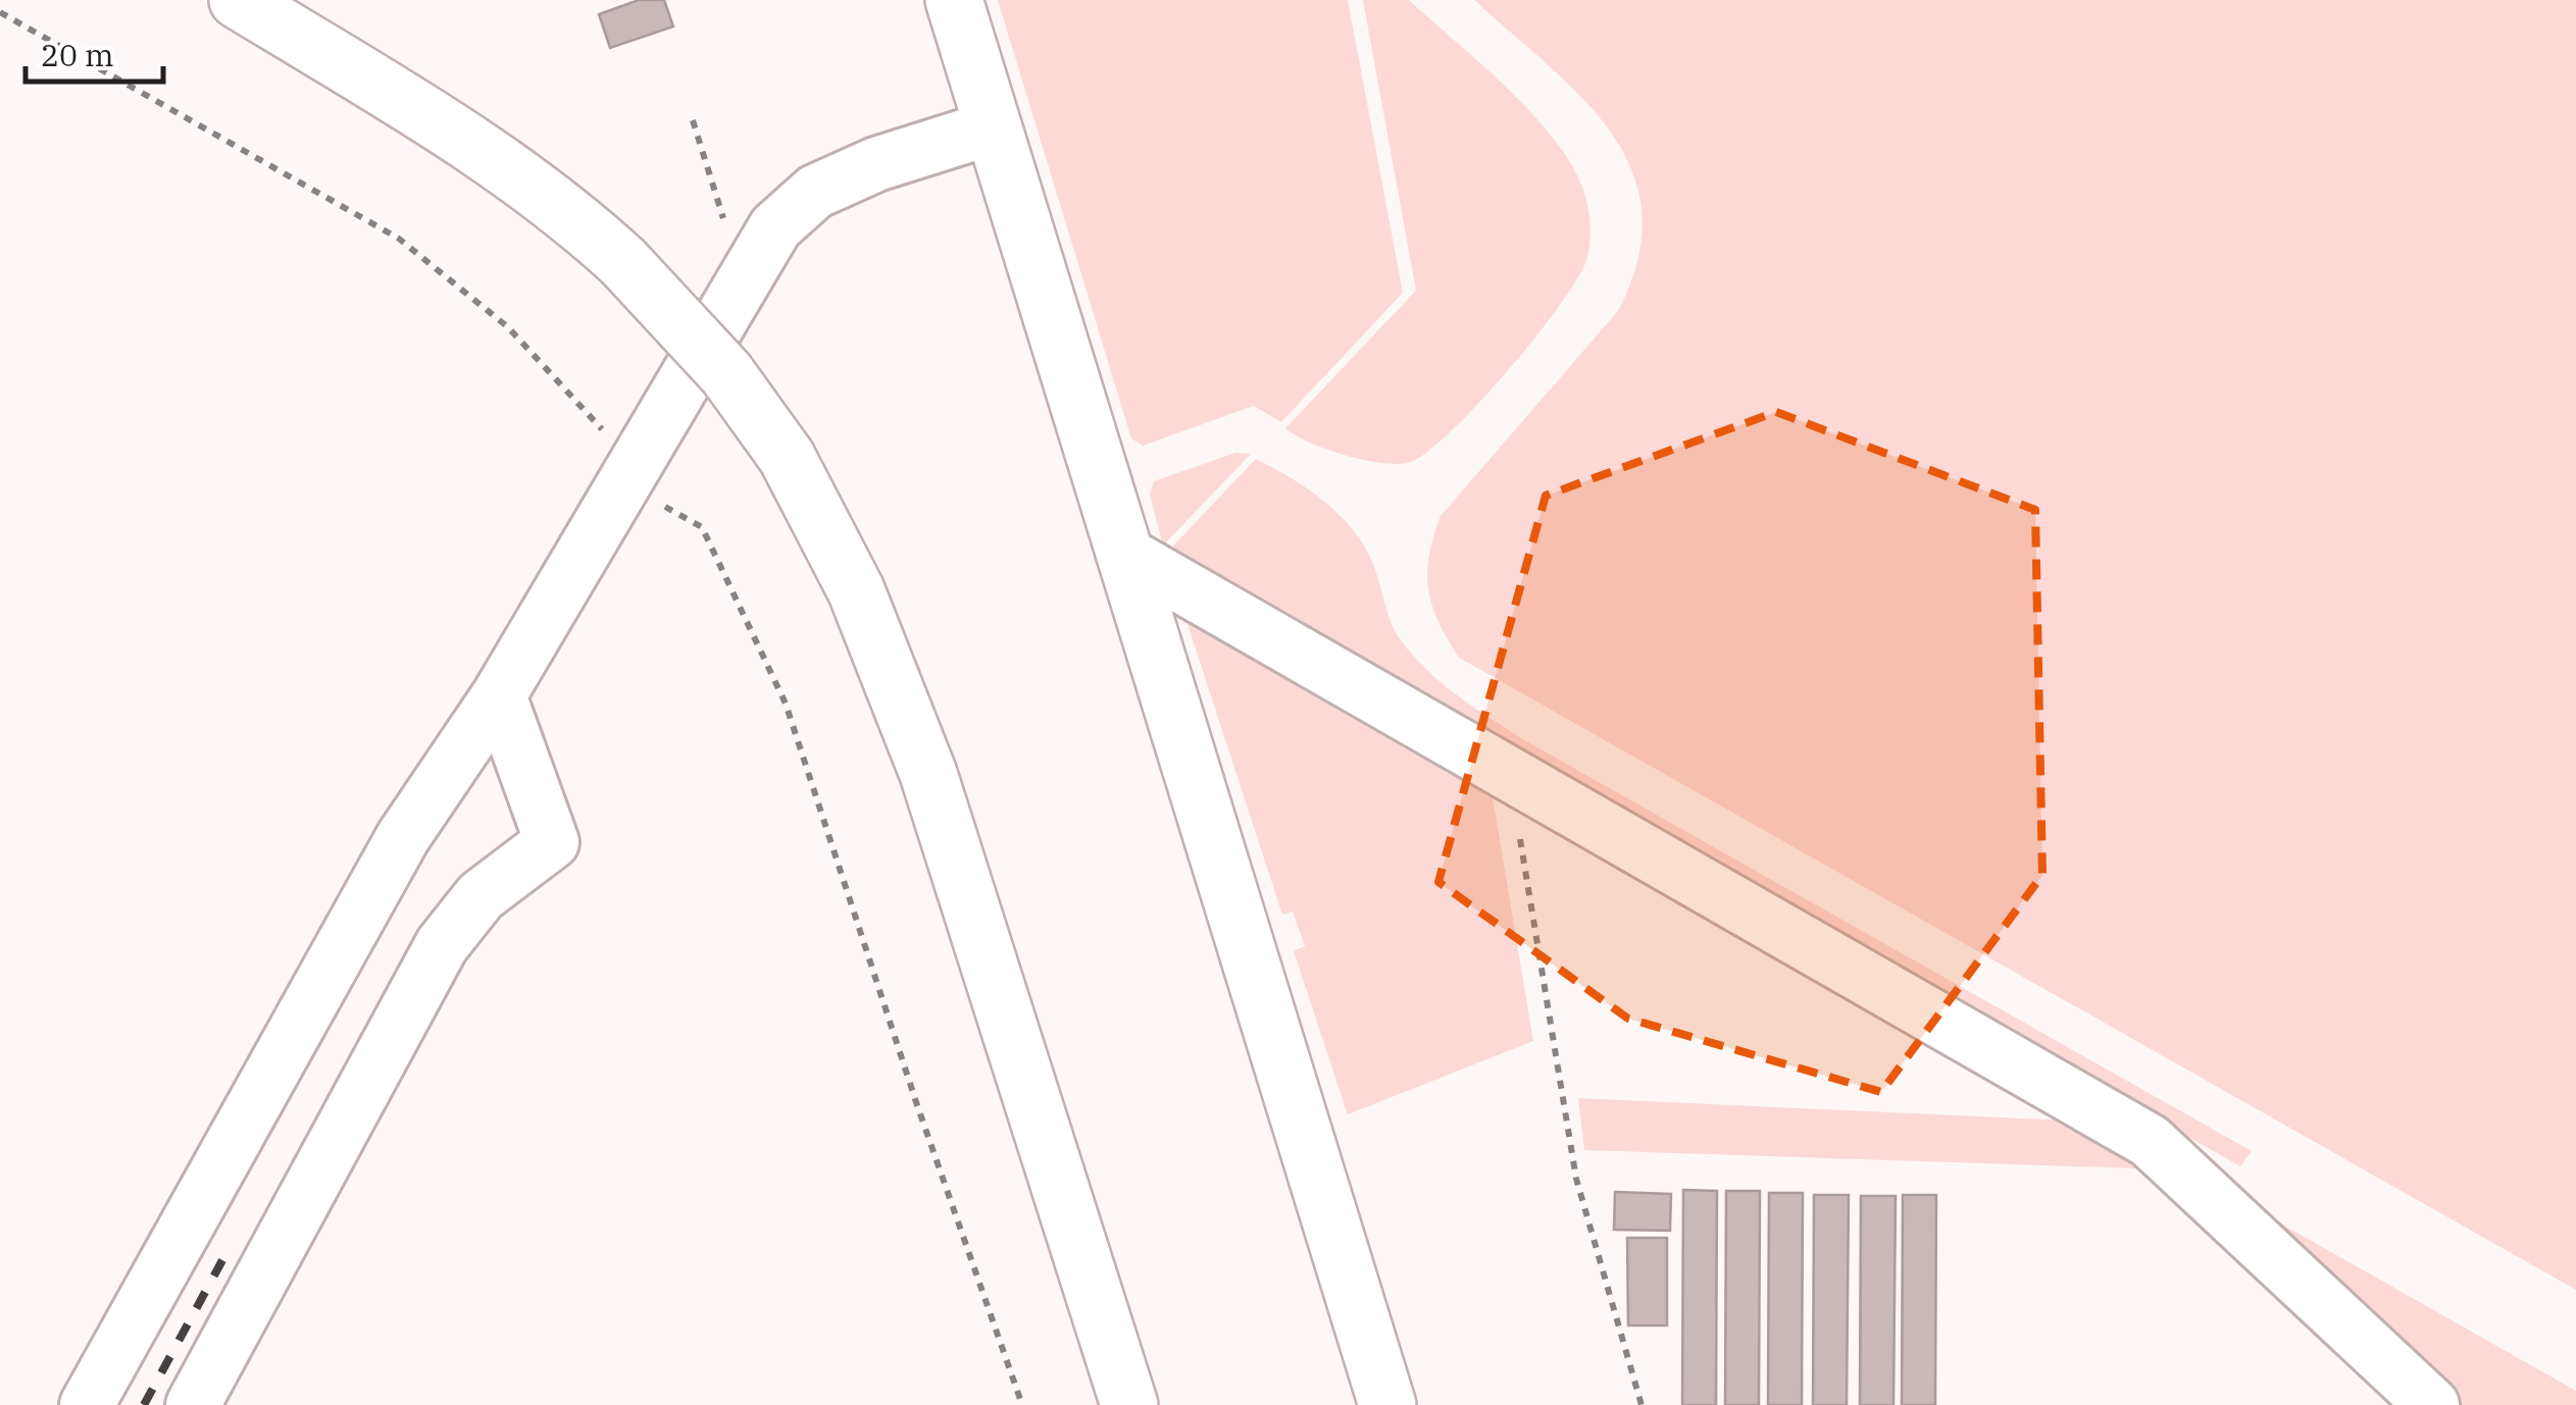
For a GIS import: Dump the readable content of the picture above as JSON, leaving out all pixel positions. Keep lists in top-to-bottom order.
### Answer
{
  "scale_bar": "20 m"
}
